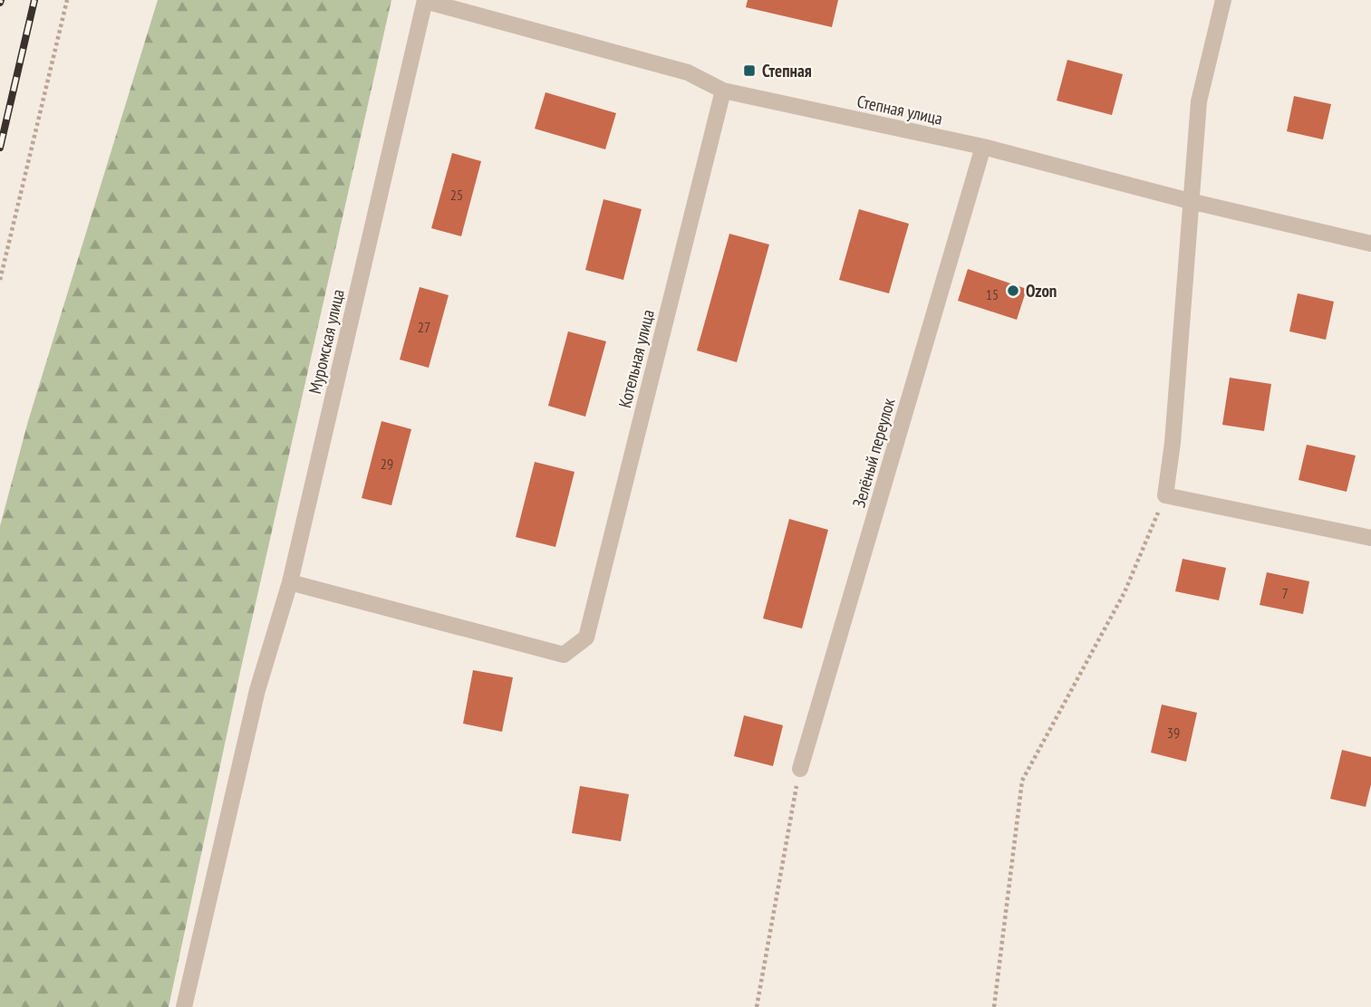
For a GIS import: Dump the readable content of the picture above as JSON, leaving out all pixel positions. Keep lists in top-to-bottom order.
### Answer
{
  "streets": {
    "street": [
      "Степная улица",
      "Муромская улица",
      "Котельная улица",
      "Зелёный переулок"
    ]
  },
  "crossings": [
    ["Степная улица", "Муромская улица"],
    ["Степная улица", "Котельная улица"],
    ["Степная улица", "Зелёный переулок"],
    ["Муромская улица", "Котельная улица"]
  ],
  "places": {
    "transit": ["Степная"],
    "other": ["Ozon"]
  },
  "house_numbers": [
    "25",
    "15",
    "27",
    "29",
    "7",
    "39"
  ]
}
